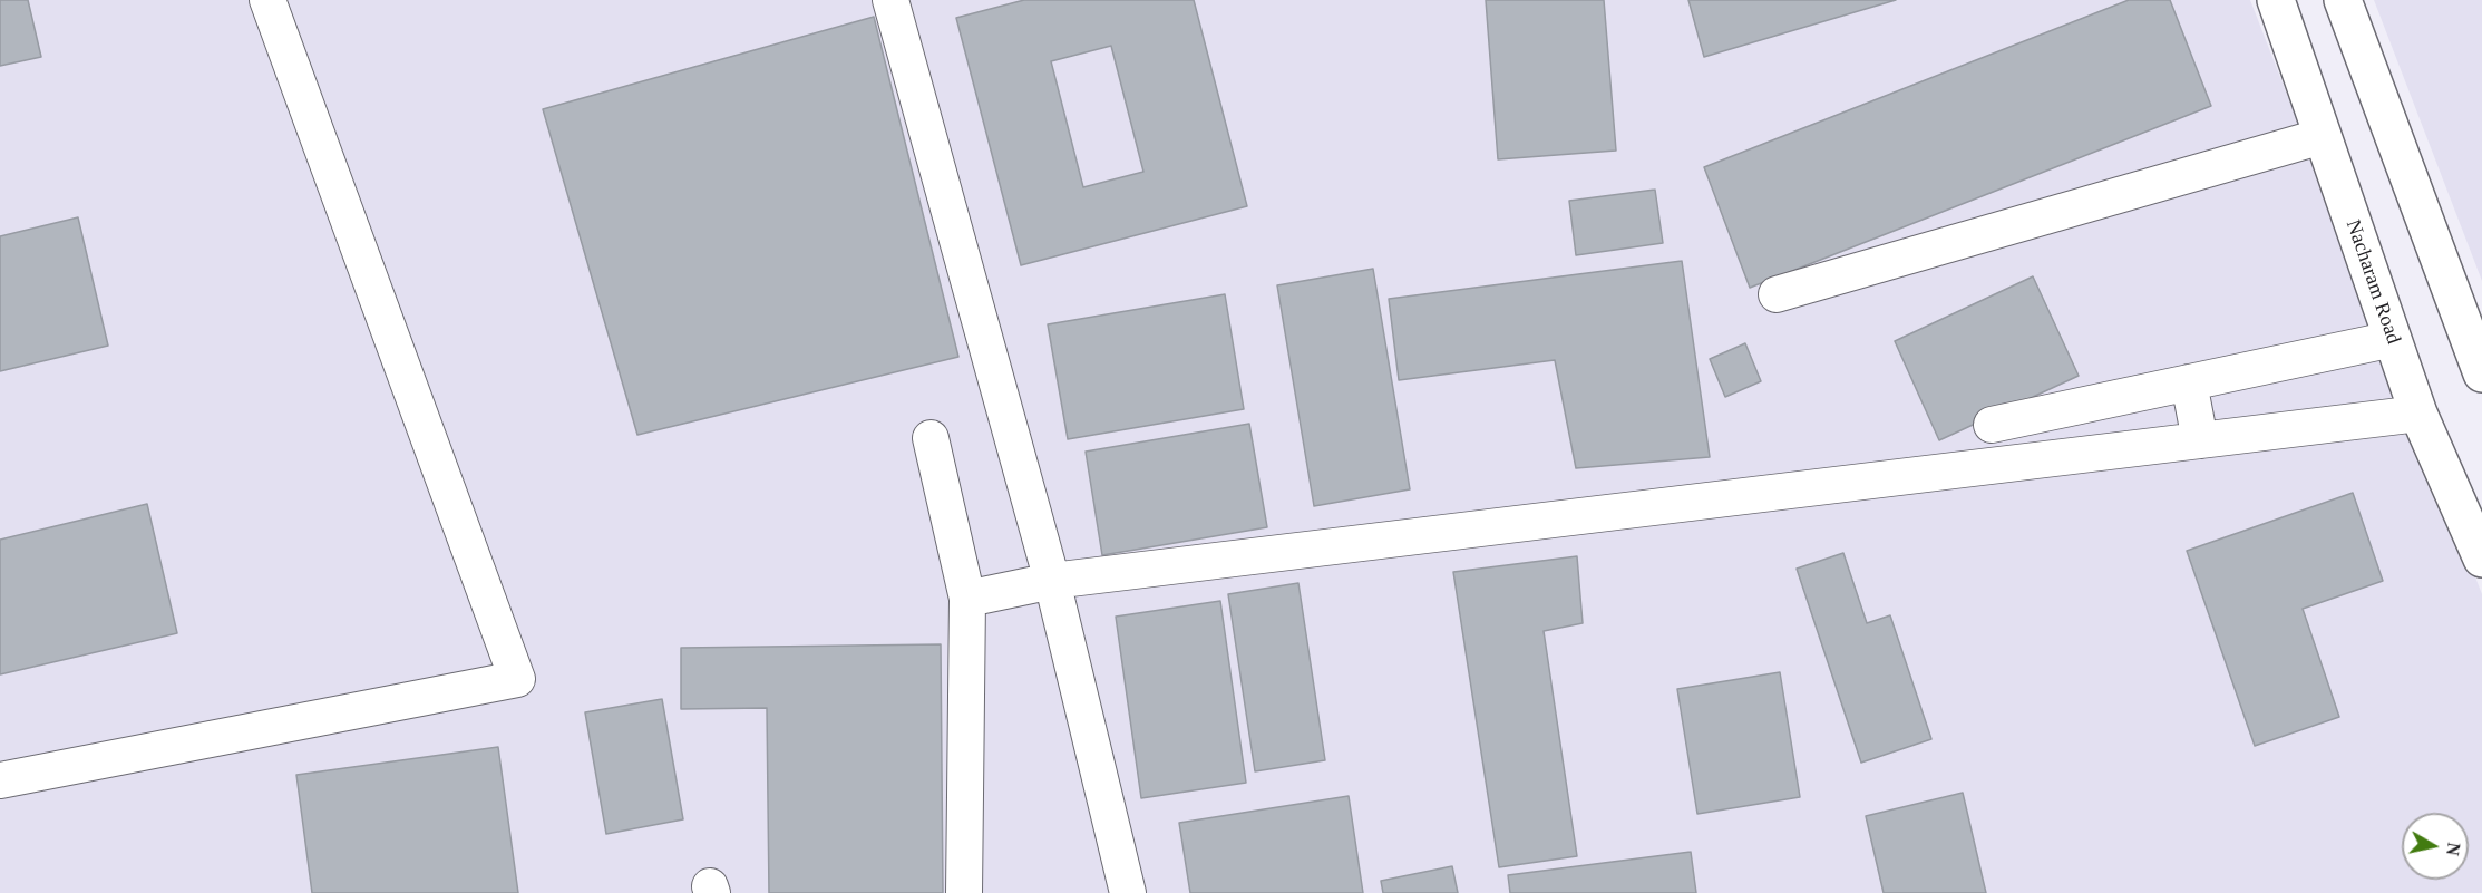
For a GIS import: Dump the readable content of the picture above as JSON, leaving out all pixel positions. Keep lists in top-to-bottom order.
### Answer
{
  "streets": {
    "main road": ["Nacharam Road"]
  },
  "north": "right"
}
